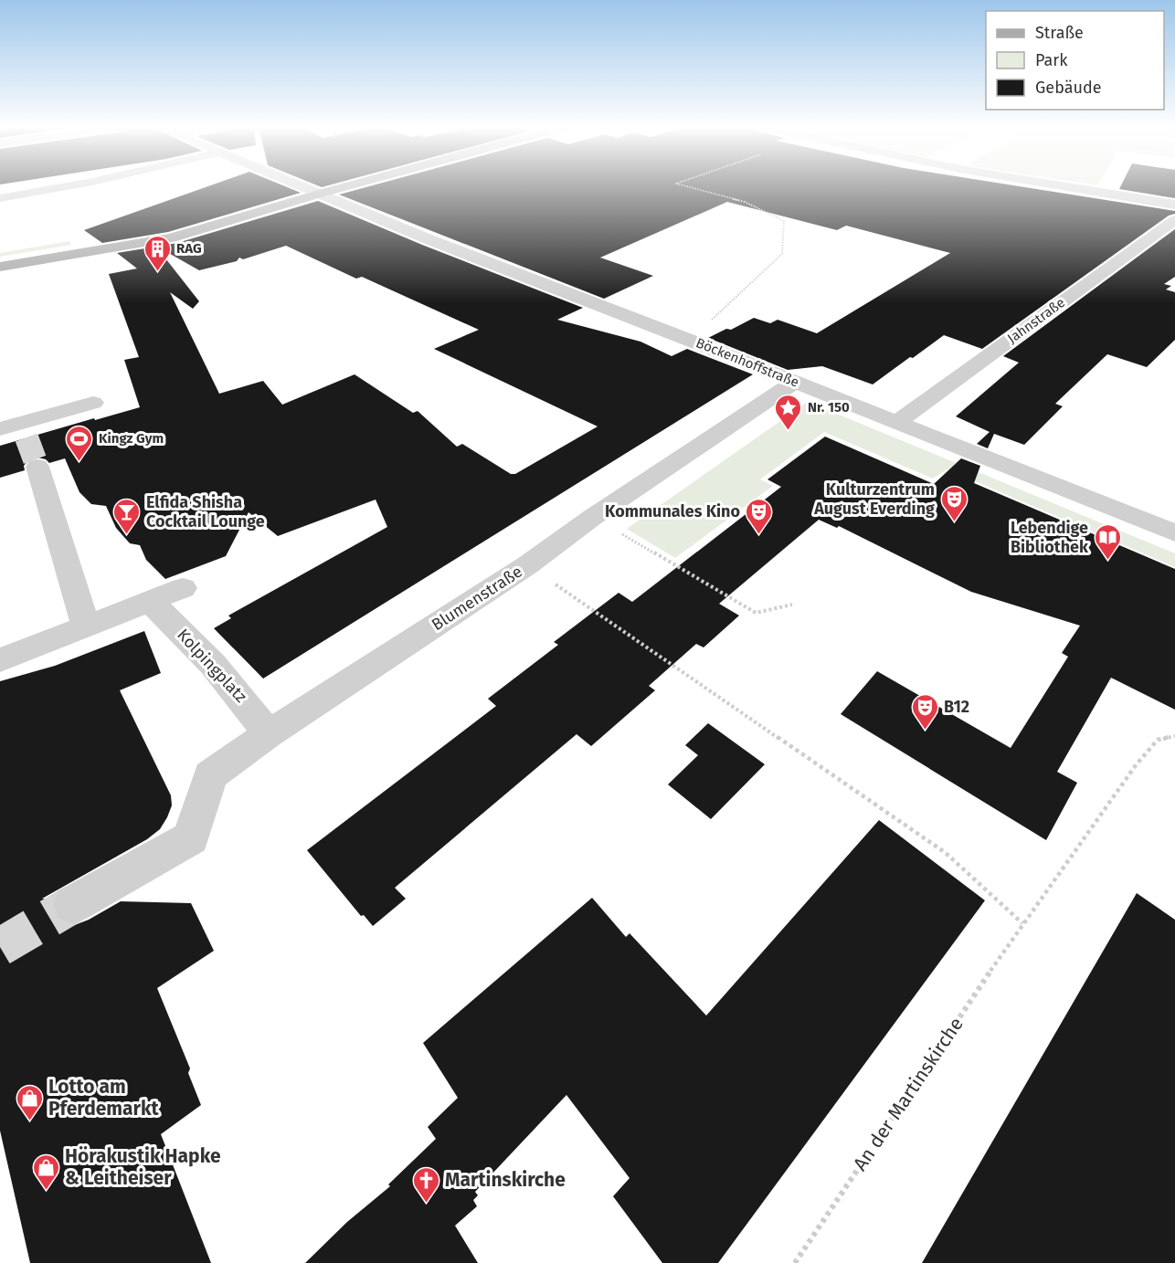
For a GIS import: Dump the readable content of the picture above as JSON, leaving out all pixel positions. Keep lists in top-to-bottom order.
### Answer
{
  "streets": {
    "street": [
      "Jahnstraße",
      "Böckenhoffstraße",
      "Blumenstraße",
      "Kolpingplatz"
    ],
    "path": ["An der Martinskirche"]
  },
  "crossings": [
    ["Jahnstraße", "Böckenhoffstraße"],
    ["Böckenhoffstraße", "Blumenstraße"],
    ["Blumenstraße", "Kolpingplatz"]
  ],
  "places": {
    "building": ["RAG"],
    "place": ["Nr. 150"],
    "sports": ["Kingz Gym"],
    "theatre": ["Kulturzentrum August Everding", "Kommunales Kino", "B12"],
    "bar": ["Elfida Shisha Cocktail Lounge"],
    "library": ["Lebendige Bibliothek"],
    "shop": ["Lotto am Pferdemarkt", "Hörakustik Hapke & Leitheiser"],
    "church": ["Martinskirche"]
  },
  "legend": ["Straße", "Park", "Gebäude"]
}
